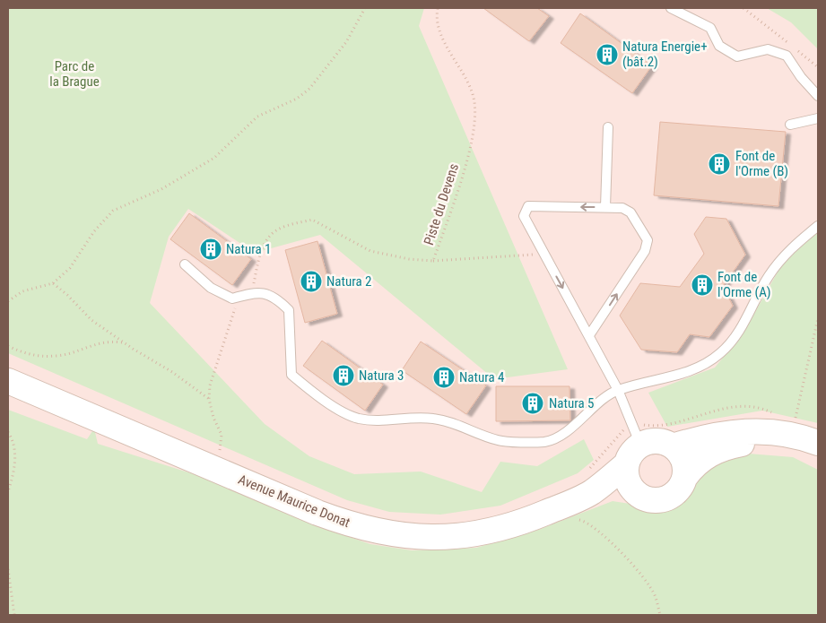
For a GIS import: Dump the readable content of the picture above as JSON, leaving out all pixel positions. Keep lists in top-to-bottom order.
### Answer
{
  "streets": {
    "main road": ["Avenue Maurice Donat"],
    "path": ["Piste du Devens"]
  },
  "parks": ["Parc de la Brague"],
  "places": {
    "building": [
      "Natura Energie+ (bât.2)",
      "Font de l'Orme (B)",
      "Natura 1",
      "Natura 2",
      "Font de l'Orme (A)",
      "Natura 3",
      "Natura 4",
      "Natura 5"
    ]
  }
}
